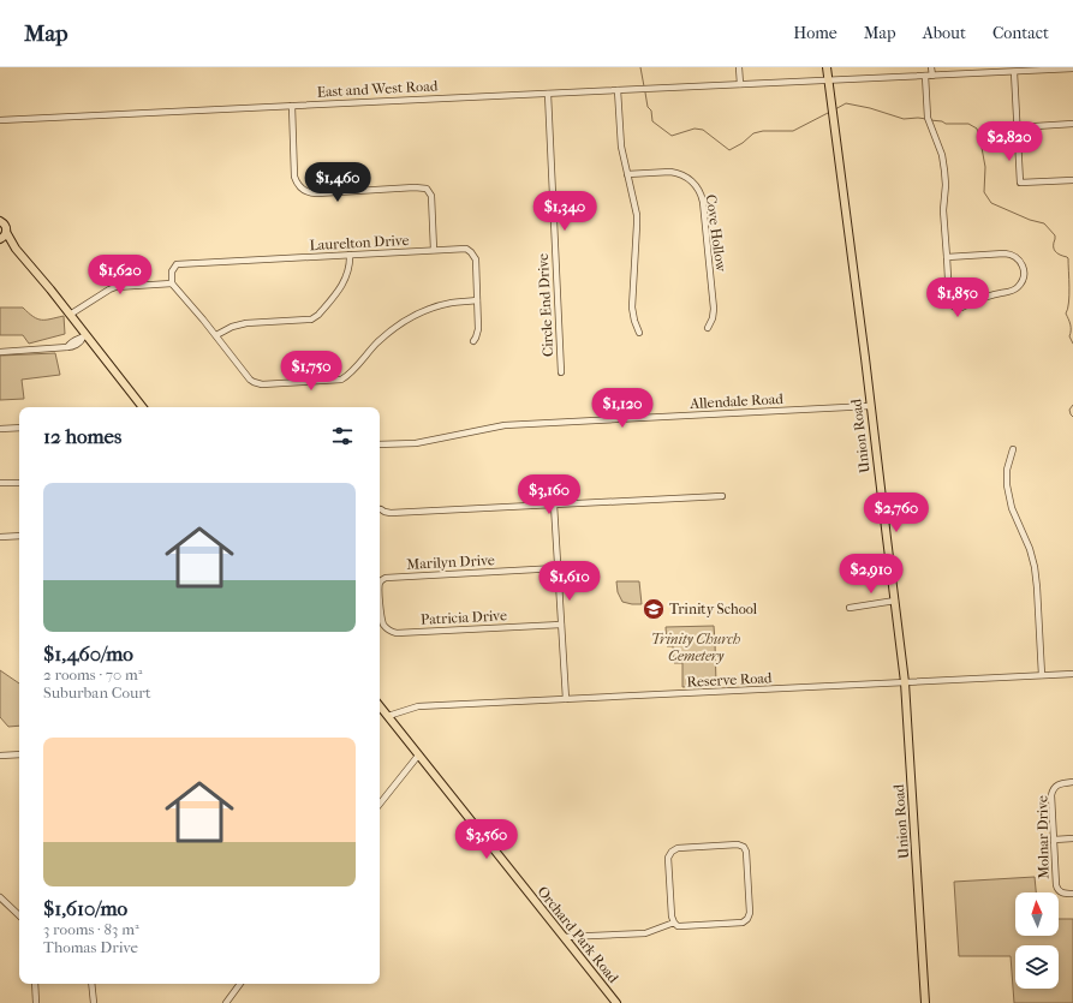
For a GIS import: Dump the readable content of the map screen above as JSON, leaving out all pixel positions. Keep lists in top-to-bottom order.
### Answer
{
  "streets": {
    "main road": ["Union Road", "Orchard Park Road"],
    "street": [
      "East and West Road",
      "Cove Hollow",
      "Laurelton Drive",
      "Circle End Drive",
      "Allendale Road",
      "Marilyn Drive",
      "Patricia Drive",
      "Reserve Road",
      "Molnar Drive"
    ]
  },
  "crossings": [
    ["East and West Road", "Circle End Drive"],
    ["East and West Road", "Union Road"],
    ["Allendale Road", "Union Road"],
    ["Union Road", "Reserve Road"],
    ["Reserve Road", "Orchard Park Road"]
  ],
  "parks": ["Trinity Church Cemetery"],
  "places": {
    "school or university": ["Trinity School"]
  },
  "north": "top",
  "page": {
    "header": "Map",
    "nav": [
      "Home",
      "Map",
      "About",
      "Contact"
    ],
    "price": [
      "$2,820",
      "$1,460",
      "$1,340",
      "$1,620",
      "$1,850",
      "$1,750",
      "$1,120",
      "$3,160",
      "$2,760",
      "$2,910",
      "$1,610",
      "$3,560"
    ],
    "heading": "12 homes",
    "list": [
      {
        "name": "$1,460/mo",
        "note": "2 rooms · 70 m² · Suburban Court"
      },
      {
        "name": "$1,610/mo",
        "note": "3 rooms · 83 m² · Thomas Drive"
      }
    ]
  }
}
